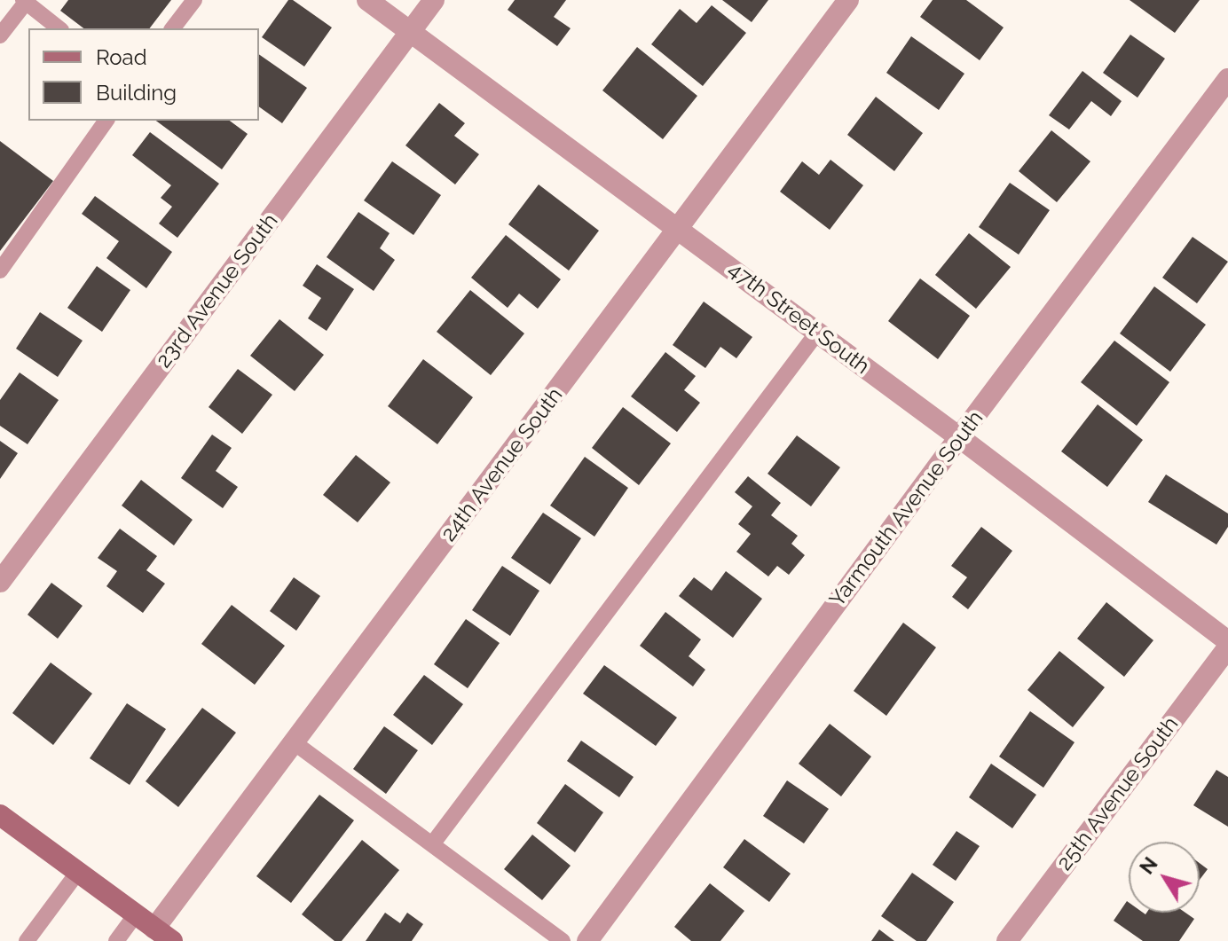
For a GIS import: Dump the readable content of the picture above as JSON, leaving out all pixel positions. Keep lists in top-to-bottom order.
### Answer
{
  "streets": {
    "street": [
      "23rd Avenue South",
      "47th Street South",
      "24th Avenue South",
      "Yarmouth Avenue South",
      "25th Avenue South"
    ]
  },
  "crossings": [
    ["23rd Avenue South", "47th Street South"],
    ["47th Street South", "24th Avenue South"],
    ["47th Street South", "Yarmouth Avenue South"]
  ],
  "legend": ["Road", "Building"],
  "north": "top left"
}
